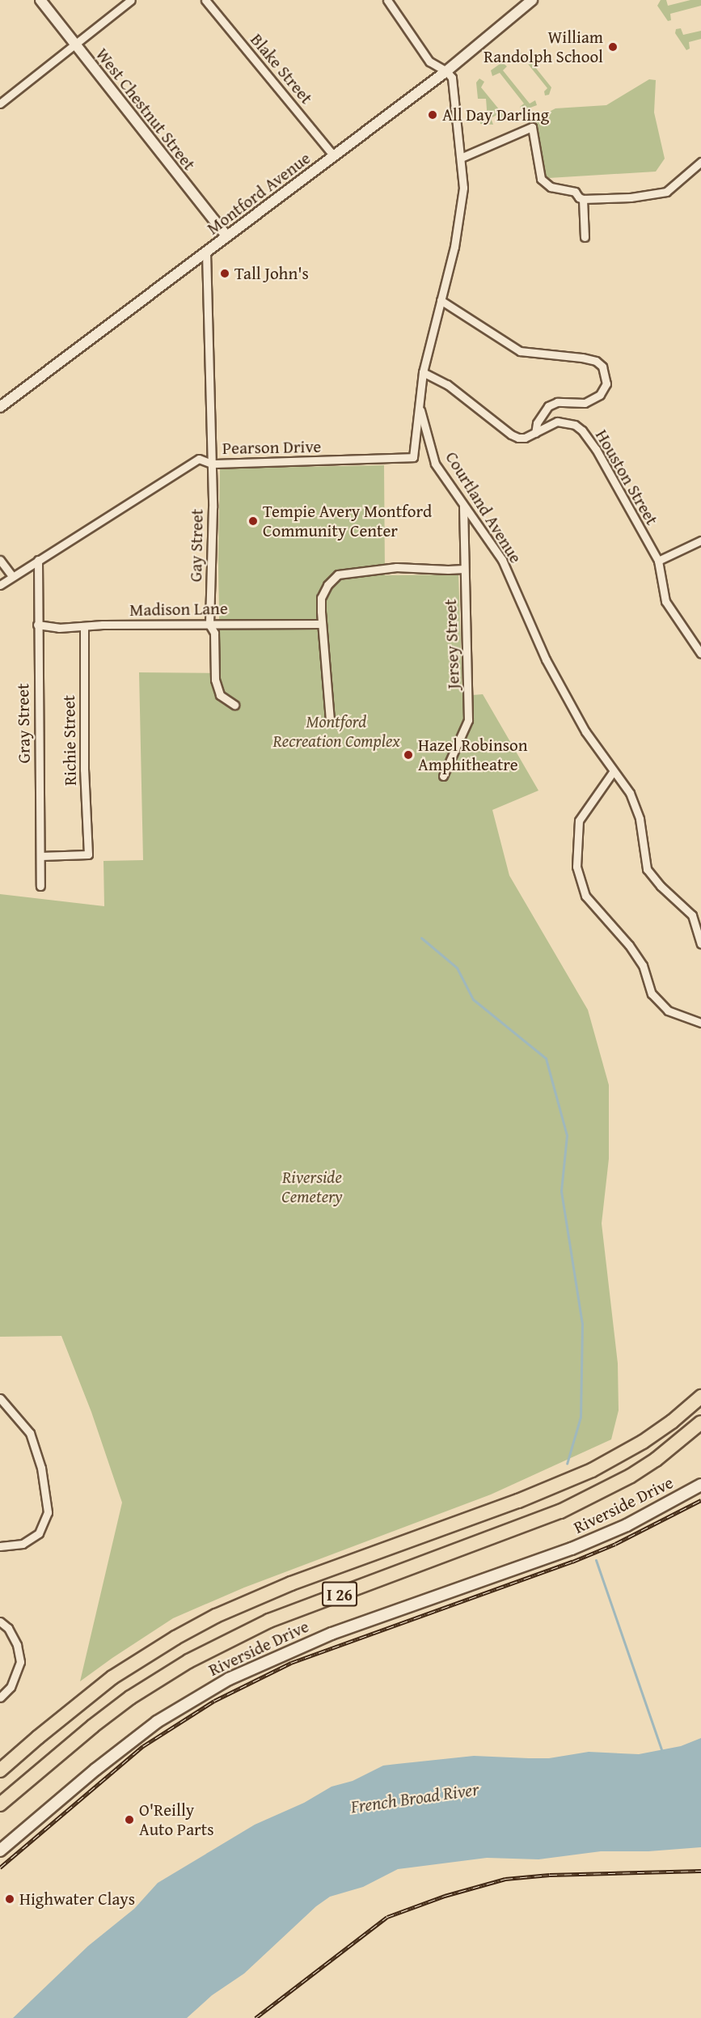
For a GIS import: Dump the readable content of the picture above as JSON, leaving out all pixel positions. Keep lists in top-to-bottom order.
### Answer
{
  "streets": {
    "highway": ["I 26"],
    "main road": ["Riverside Drive"],
    "street": [
      "Blake Street",
      "West Chestnut Street",
      "Montford Avenue",
      "Pearson Drive",
      "Houston Street",
      "Courtland Avenue",
      "Gay Street",
      "Madison Lane",
      "Jersey Street",
      "Gray Street",
      "Richie Street"
    ]
  },
  "crossings": [
    ["Blake Street", "Montford Avenue"],
    ["West Chestnut Street", "Montford Avenue"],
    ["Montford Avenue", "Courtland Avenue"],
    ["Pearson Drive", "Courtland Avenue"],
    ["Pearson Drive", "Gay Street"],
    ["Pearson Drive", "Gray Street"],
    ["Houston Street", "Courtland Avenue"],
    ["Courtland Avenue", "Jersey Street"],
    ["Gay Street", "Madison Lane"],
    ["Madison Lane", "Gray Street"],
    ["Madison Lane", "Richie Street"],
    ["Gray Street", "Richie Street"]
  ],
  "water": ["French Broad River"],
  "parks": ["Montford Recreation Complex", "Riverside Cemetery"],
  "places": [
    "William Randolph School",
    "All Day Darling",
    "Tall John's",
    "Tempie Avery Montford Community Center",
    "Hazel Robinson Amphitheatre",
    "O'Reilly Auto Parts",
    "Highwater Clays"
  ]
}
